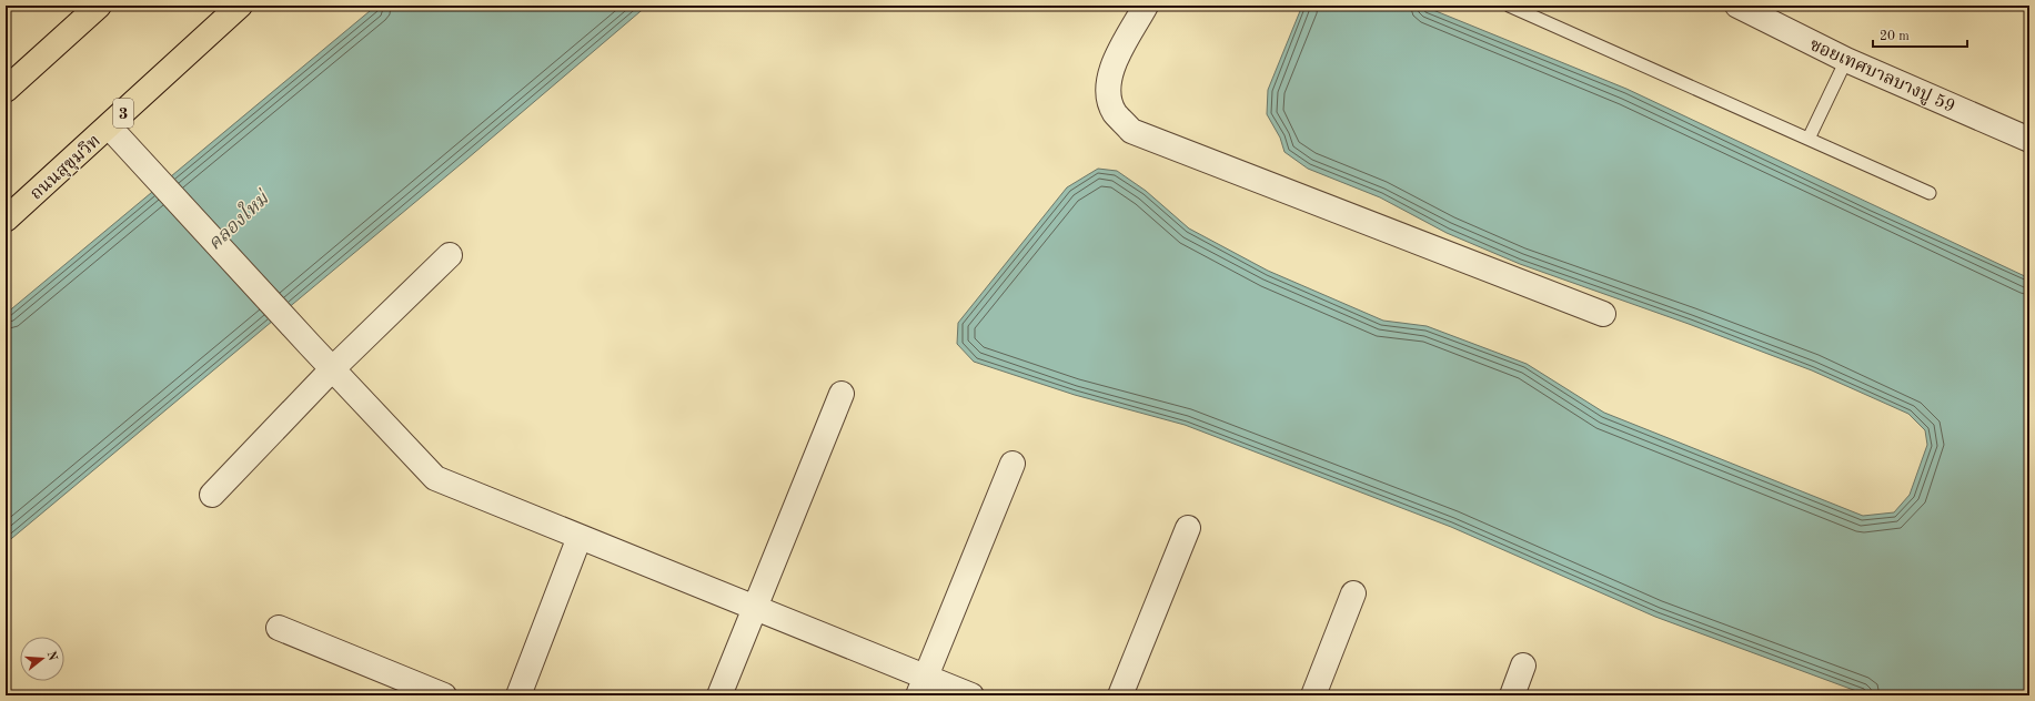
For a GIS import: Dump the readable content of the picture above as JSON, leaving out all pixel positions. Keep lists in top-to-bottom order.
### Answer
{
  "streets": {
    "highway": ["3", "ถนนสุขุมวิท"],
    "street": ["ซอยเทศบาลบางปู 59"]
  },
  "water": ["คลองใหม่"],
  "scale_bar": "20 m",
  "north": "right"
}
